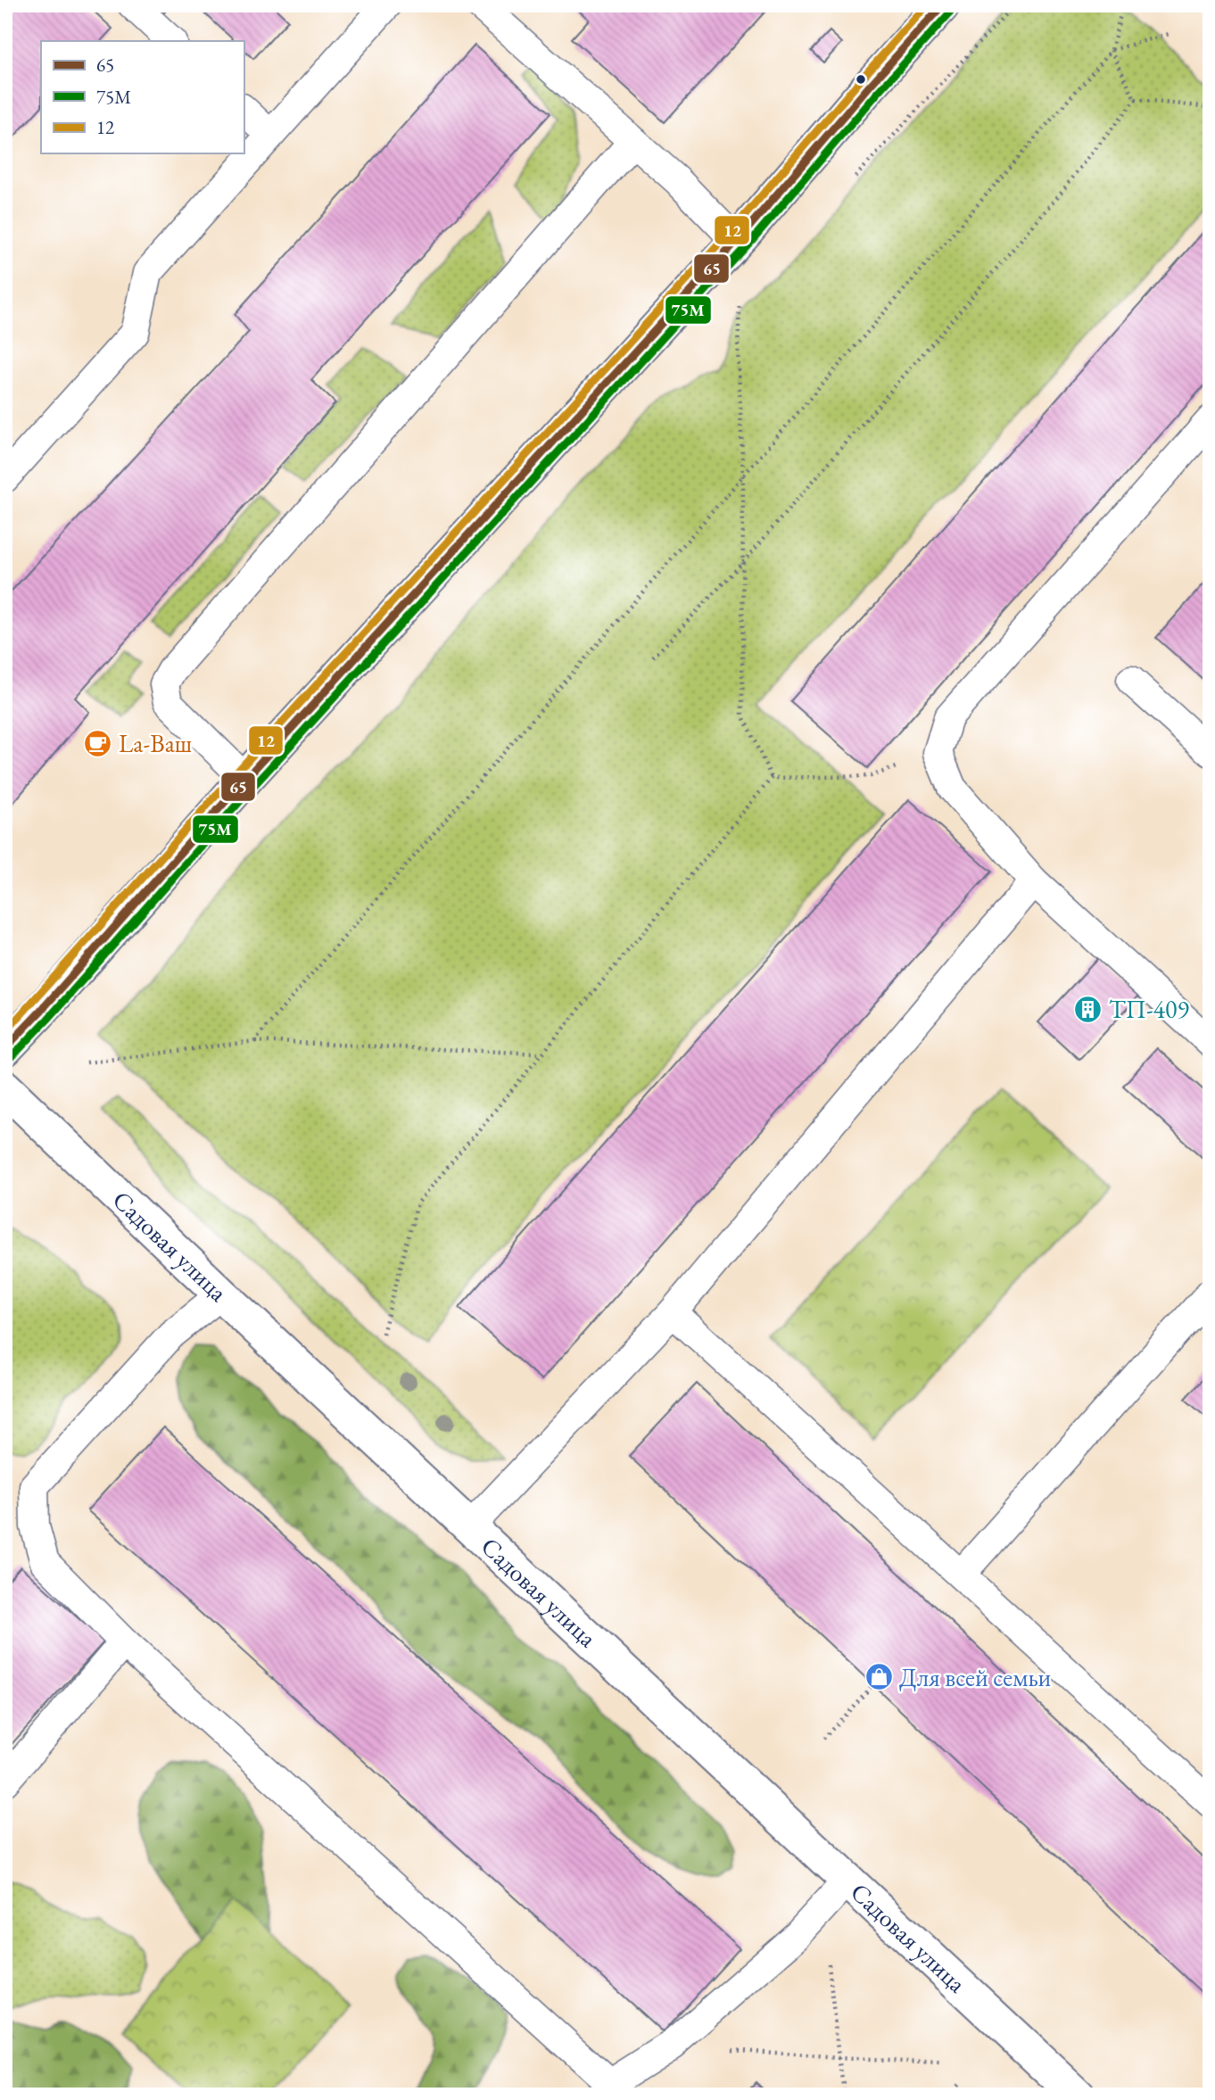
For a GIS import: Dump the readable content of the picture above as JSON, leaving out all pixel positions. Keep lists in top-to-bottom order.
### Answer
{
  "streets": {
    "street": ["Садовая улица"]
  },
  "places": {
    "cafe": ["La-Ваш"],
    "building": ["ТП-409"],
    "shop": ["Для всей семьи"]
  },
  "lines": ["transit line 65", "transit line 12", "transit line 75М"],
  "legend": ["65", "75М", "12"]
}
